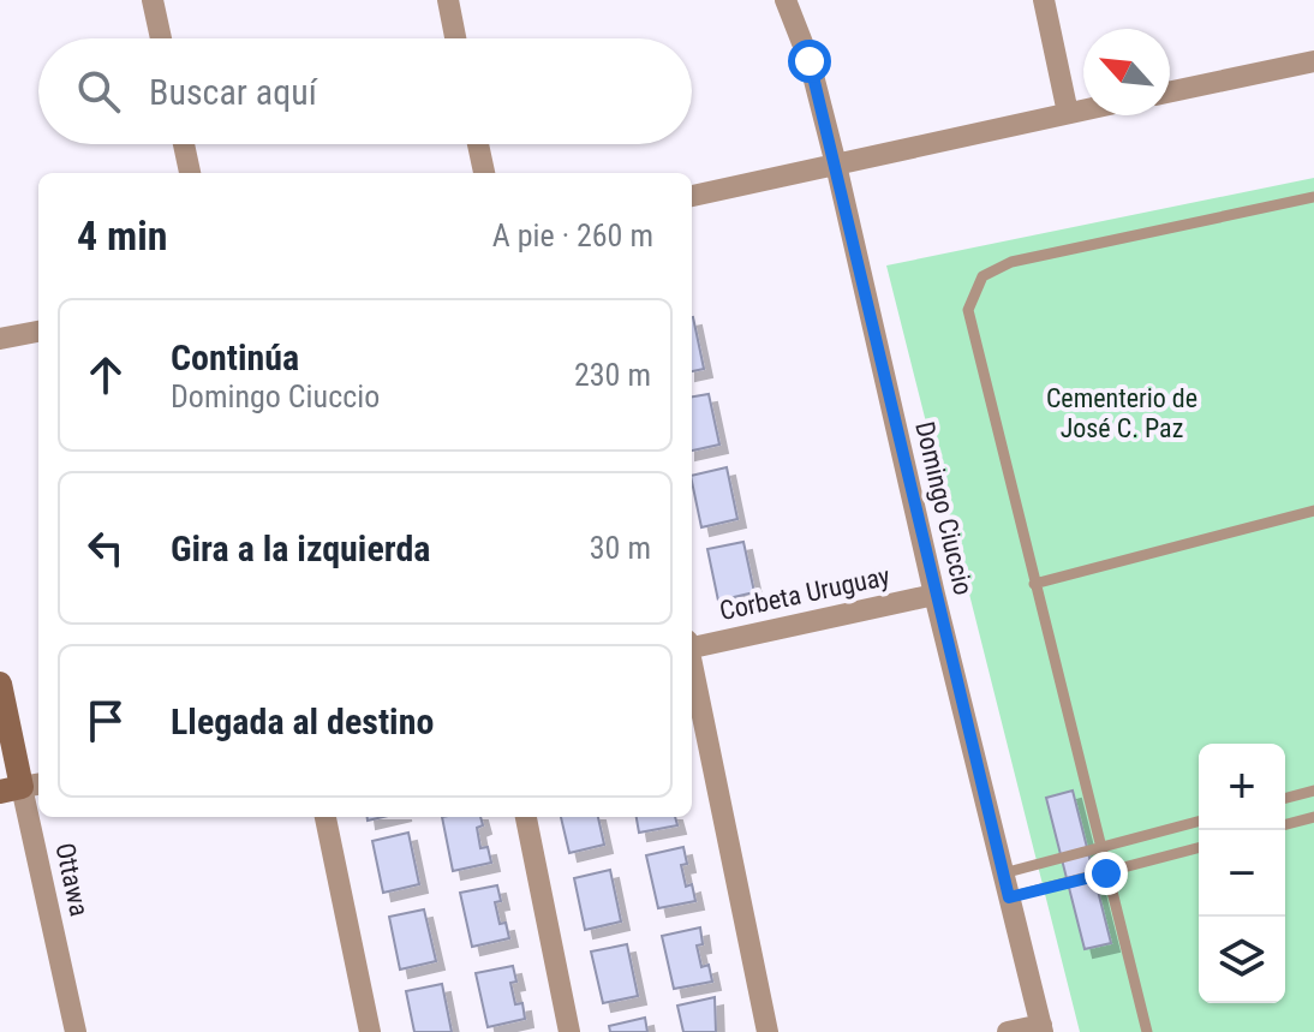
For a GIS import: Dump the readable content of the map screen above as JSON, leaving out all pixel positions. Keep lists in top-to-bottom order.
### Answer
{
  "streets": {
    "street": ["Domingo Ciuccio", "Corbeta Uruguay", "Ottawa"]
  },
  "crossings": [
    ["Domingo Ciuccio", "Corbeta Uruguay"]
  ],
  "parks": ["Cementerio de José C. Paz"],
  "north": "top left",
  "page": {
    "search": "Buscar aquí",
    "heading": ["4 min", "A pie · 260 m"],
    "list": [
      ["Continúa", "Domingo Ciuccio", "230 m"],
      ["Gira a la izquierda", "30 m"],
      "Llegada al destino"
    ],
    "map_buttons": ["+", "−"]
  }
}
